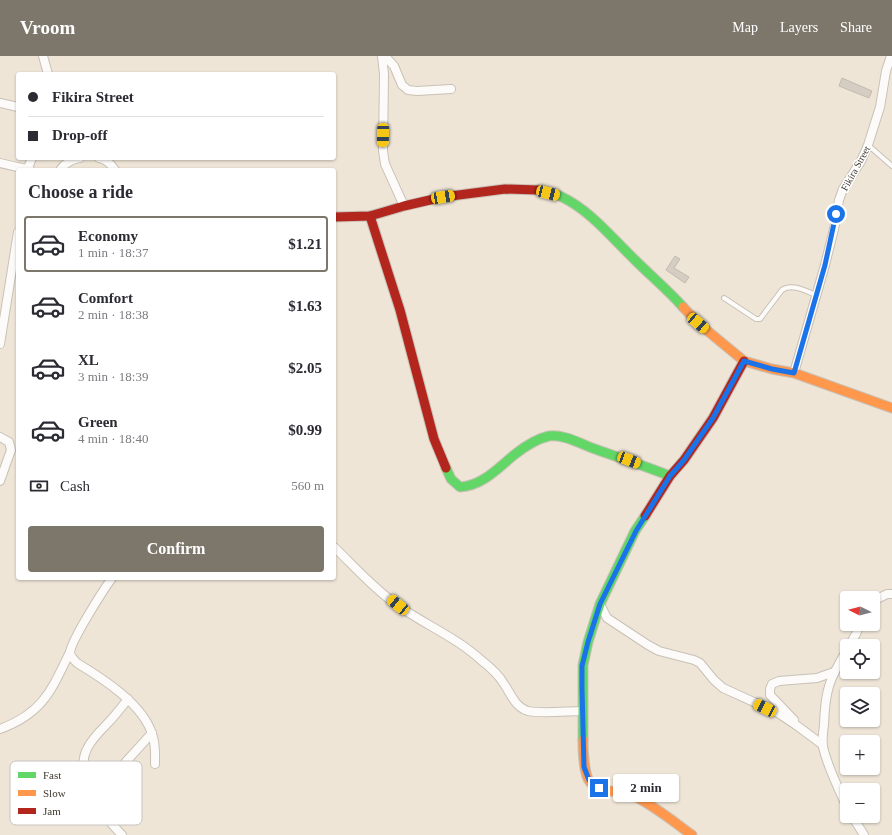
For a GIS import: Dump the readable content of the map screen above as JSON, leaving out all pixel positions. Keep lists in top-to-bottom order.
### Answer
{
  "streets": {
    "street": ["Fikira Street"]
  },
  "legend": ["Fast", "Slow", "Jam"],
  "north": "left",
  "page": {
    "header": "Vroom",
    "nav": ["Map", "Layers", "Share"],
    "banner": ["Fikira Street", "Drop-off"],
    "heading": "Choose a ride",
    "list": [
      {
        "name": "Economy",
        "note": "1 min · 18:37",
        "value": "$1.21"
      },
      {
        "name": "Comfort",
        "note": "2 min · 18:38",
        "value": "$1.63"
      },
      {
        "name": "XL",
        "note": "3 min · 18:39",
        "value": "$2.05"
      },
      {
        "name": "Green",
        "note": "4 min · 18:40",
        "value": "$0.99"
      }
    ],
    "pay": ["Cash", "560 m"],
    "buttons": "Confirm",
    "map_buttons": ["+", "−"],
    "bubble": "2 min"
  }
}
